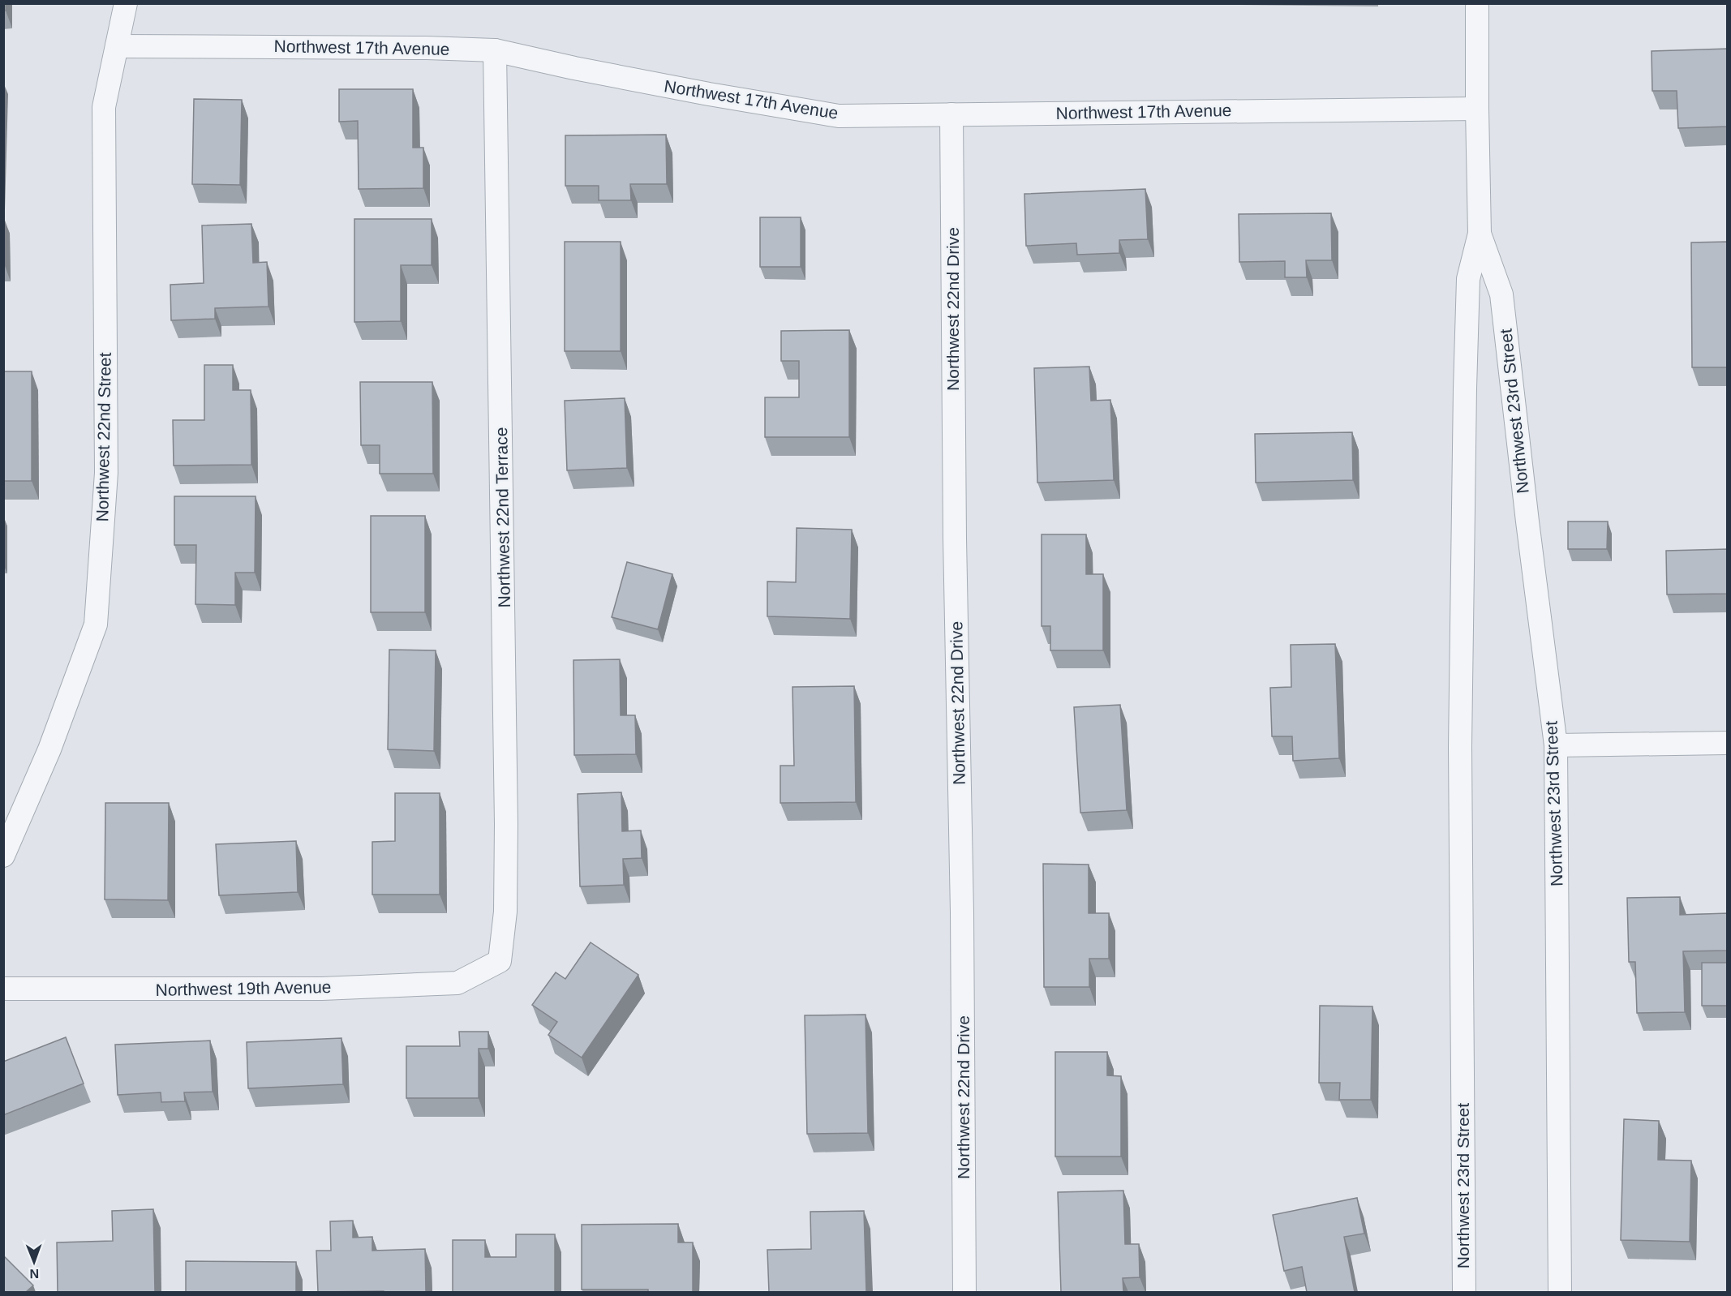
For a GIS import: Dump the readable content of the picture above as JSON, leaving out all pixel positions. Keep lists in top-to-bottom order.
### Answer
{
  "streets": {
    "street": [
      "Northwest 17th Avenue",
      "Northwest 22nd Drive",
      "Northwest 23rd Street",
      "Northwest 22nd Street",
      "Northwest 22nd Terrace",
      "Northwest 19th Avenue"
    ]
  },
  "crossings": [
    ["Northwest 17th Avenue", "Northwest 22nd Drive"],
    ["Northwest 17th Avenue", "Northwest 23rd Street"],
    ["Northwest 17th Avenue", "Northwest 22nd Street"],
    ["Northwest 17th Avenue", "Northwest 22nd Terrace"],
    ["Northwest 22nd Terrace", "Northwest 19th Avenue"]
  ],
  "north": "bottom"
}
